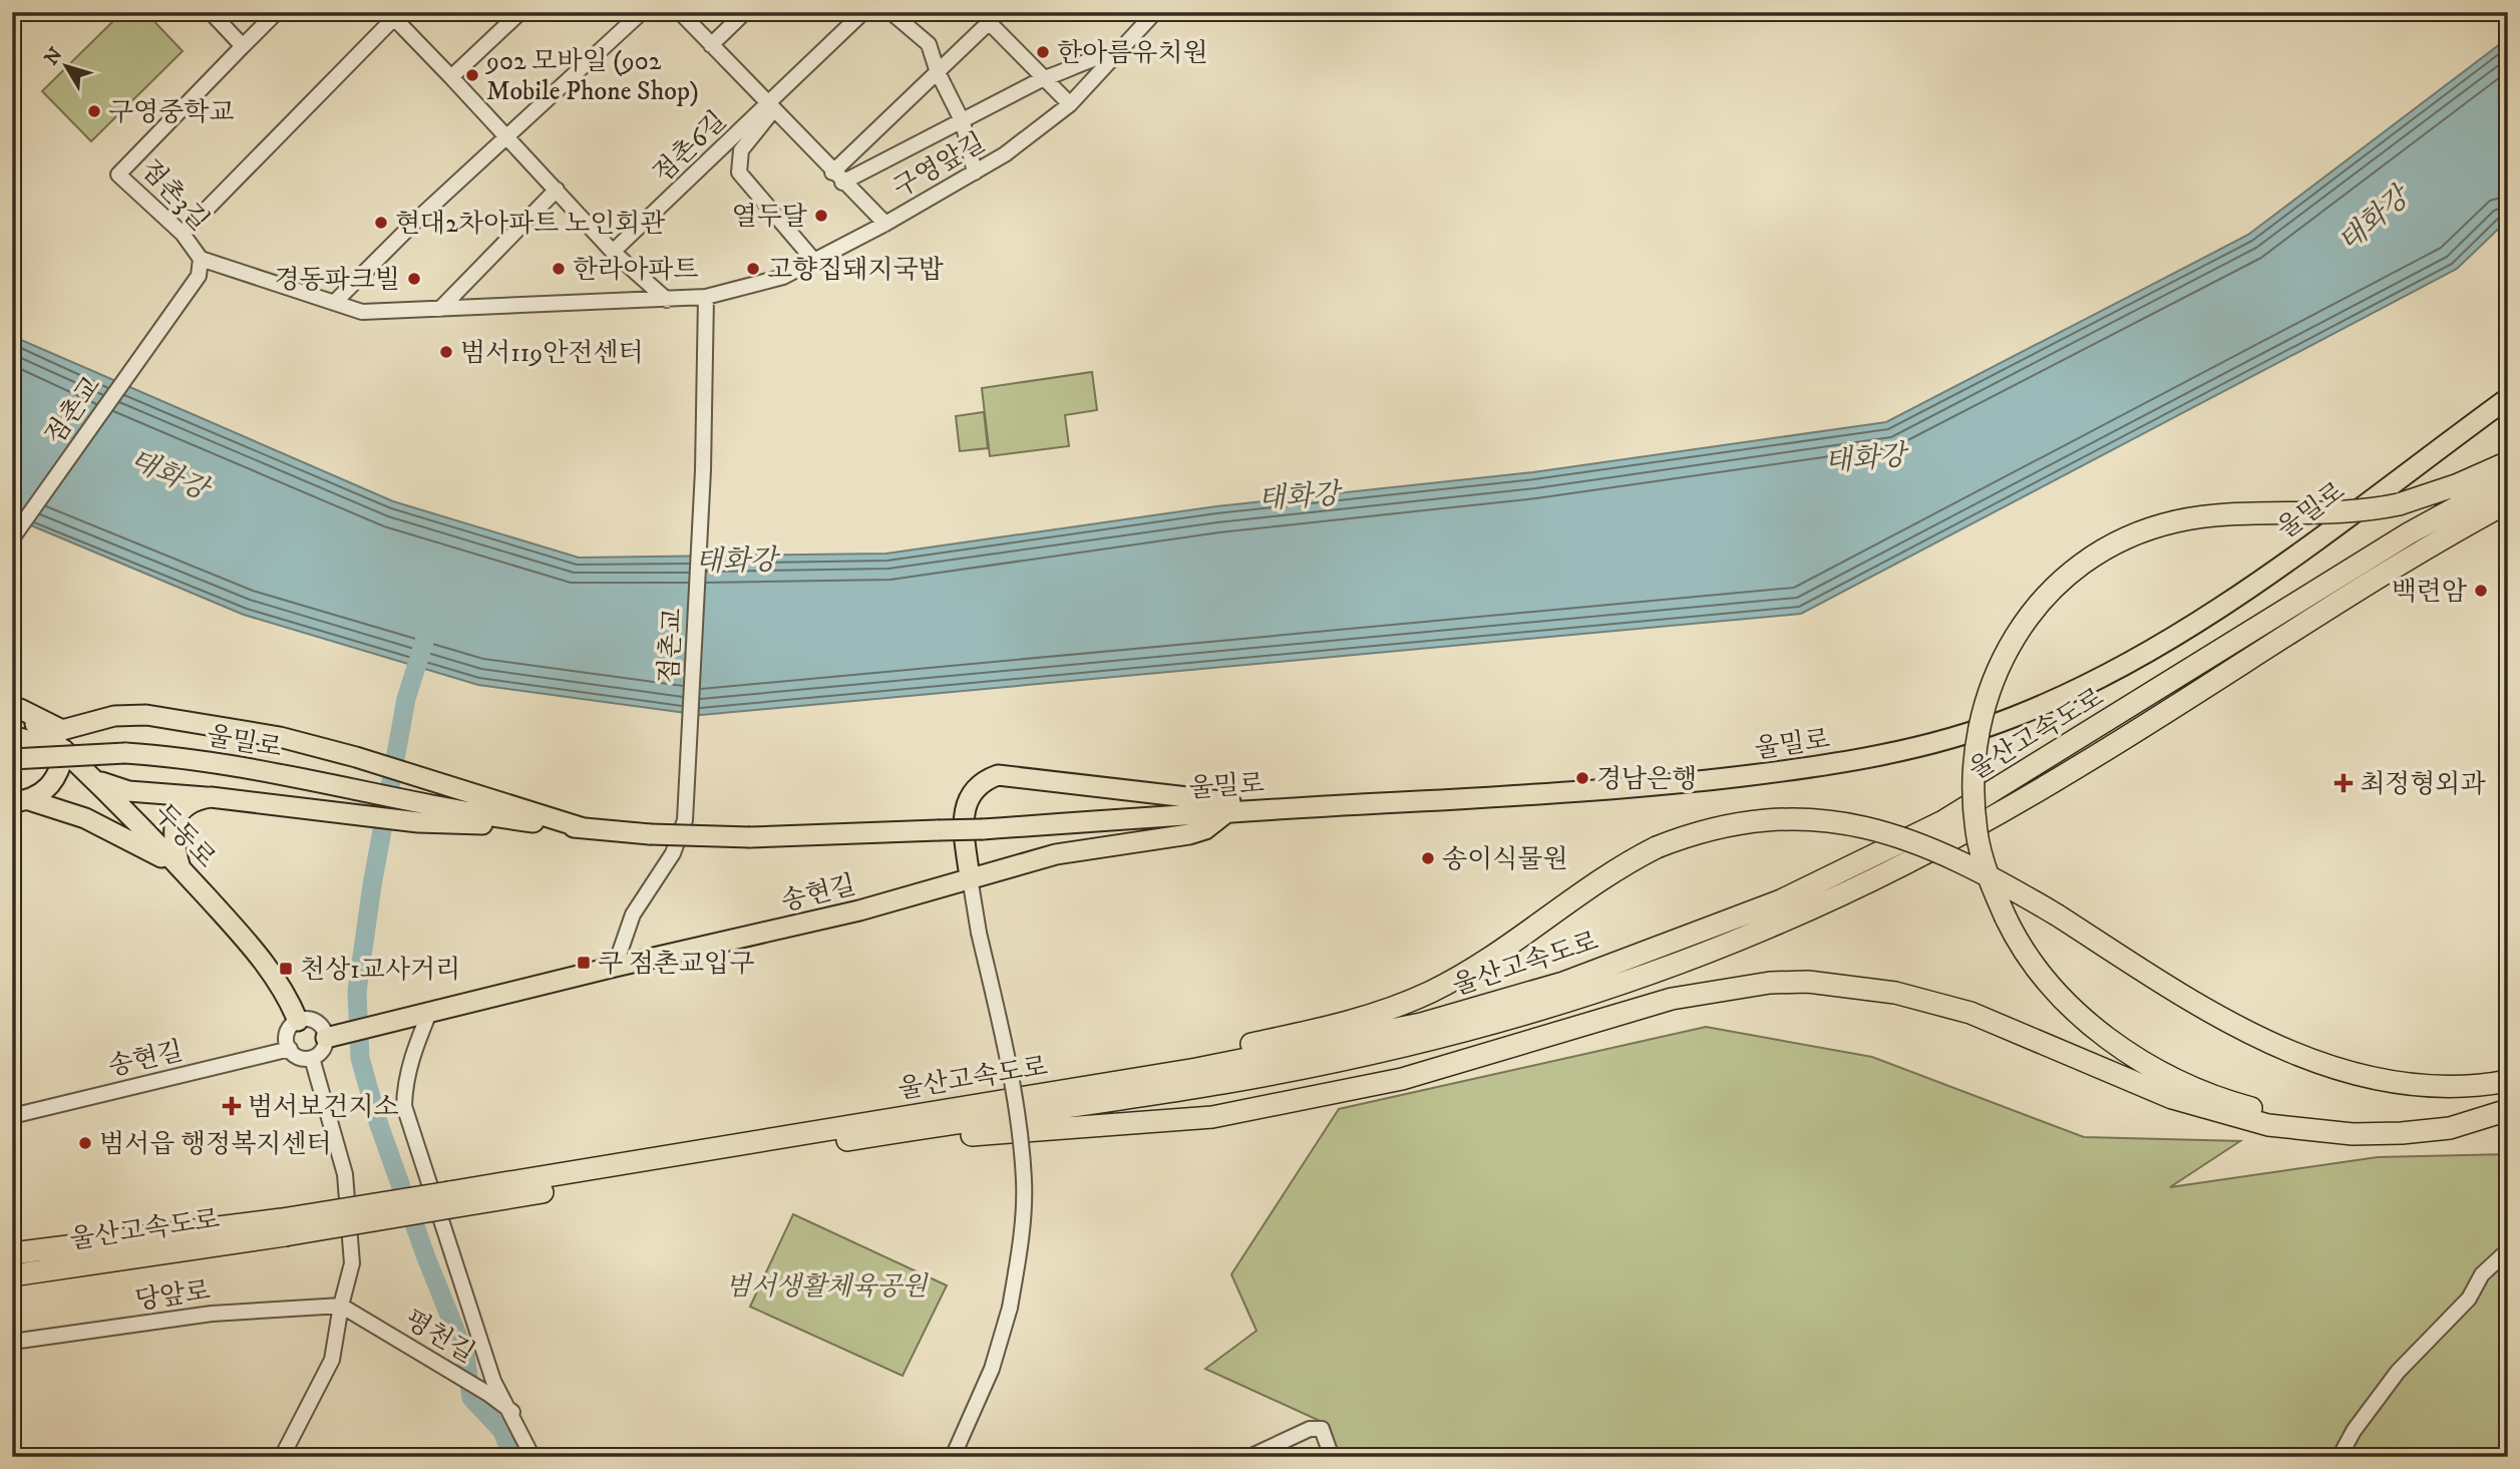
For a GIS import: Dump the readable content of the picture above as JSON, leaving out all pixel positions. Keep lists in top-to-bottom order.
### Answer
{
  "streets": {
    "highway": ["울산고속도로"],
    "main road": ["울밀로", "두동로", "송현길"],
    "street": [
      "점촌6길",
      "구영앞길",
      "점촌3길",
      "점촌교",
      "당앞로",
      "평천길"
    ]
  },
  "crossings": [
    ["구영앞길", "점촌3길"],
    ["구영앞길", "점촌교"],
    ["점촌3길", "점촌교"],
    ["점촌교", "송현길"],
    ["울밀로", "송현길"],
    ["두동로", "송현길"],
    ["당앞로", "평천길"]
  ],
  "water": ["태화강"],
  "parks": ["범서생활체육공원"],
  "places": {
    "other": [
      "한아름유치원",
      "902 모바일 (902 Mobile Phone Shop)",
      "구영중학교",
      "열두달",
      "현대2차아파트 노인회관",
      "한라아파트",
      "고향집돼지국밥",
      "경동파크빌",
      "범서119안전센터",
      "백련암",
      "경남은행",
      "송이식물원",
      "범서읍 행정복지센터"
    ],
    "health": ["최정형외과", "범서보건지소"],
    "transit": ["구 점촌교입구", "천상1교사거리"]
  },
  "north": "top left"
}
